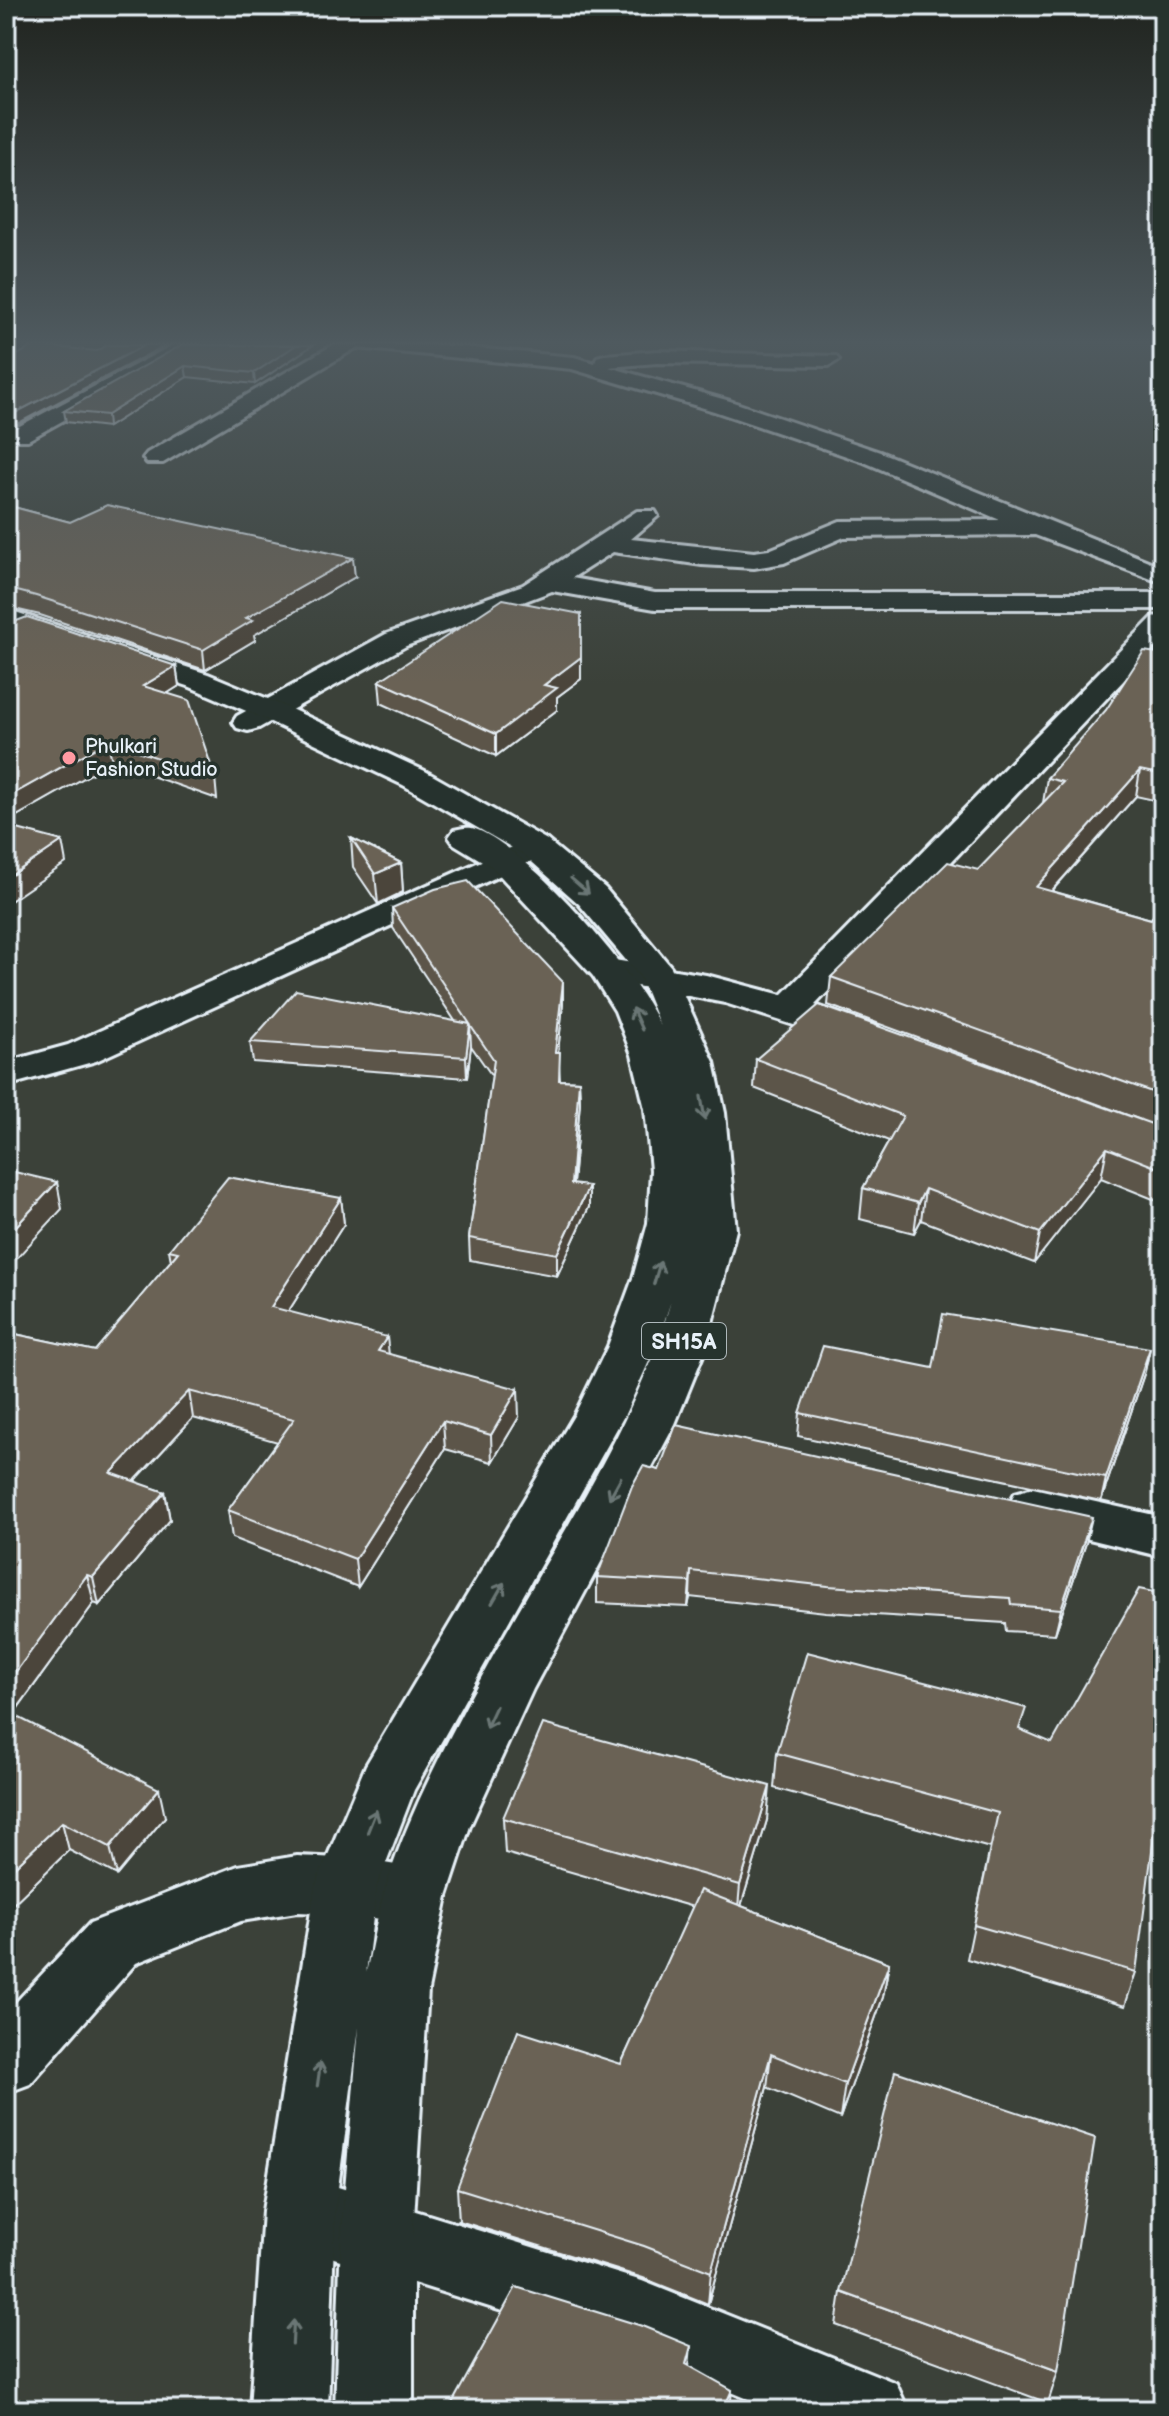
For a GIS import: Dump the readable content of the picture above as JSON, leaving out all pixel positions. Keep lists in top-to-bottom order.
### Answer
{
  "streets": {
    "street": ["SH15A"]
  },
  "places": ["Phulkari Fashion Studio"]
}
